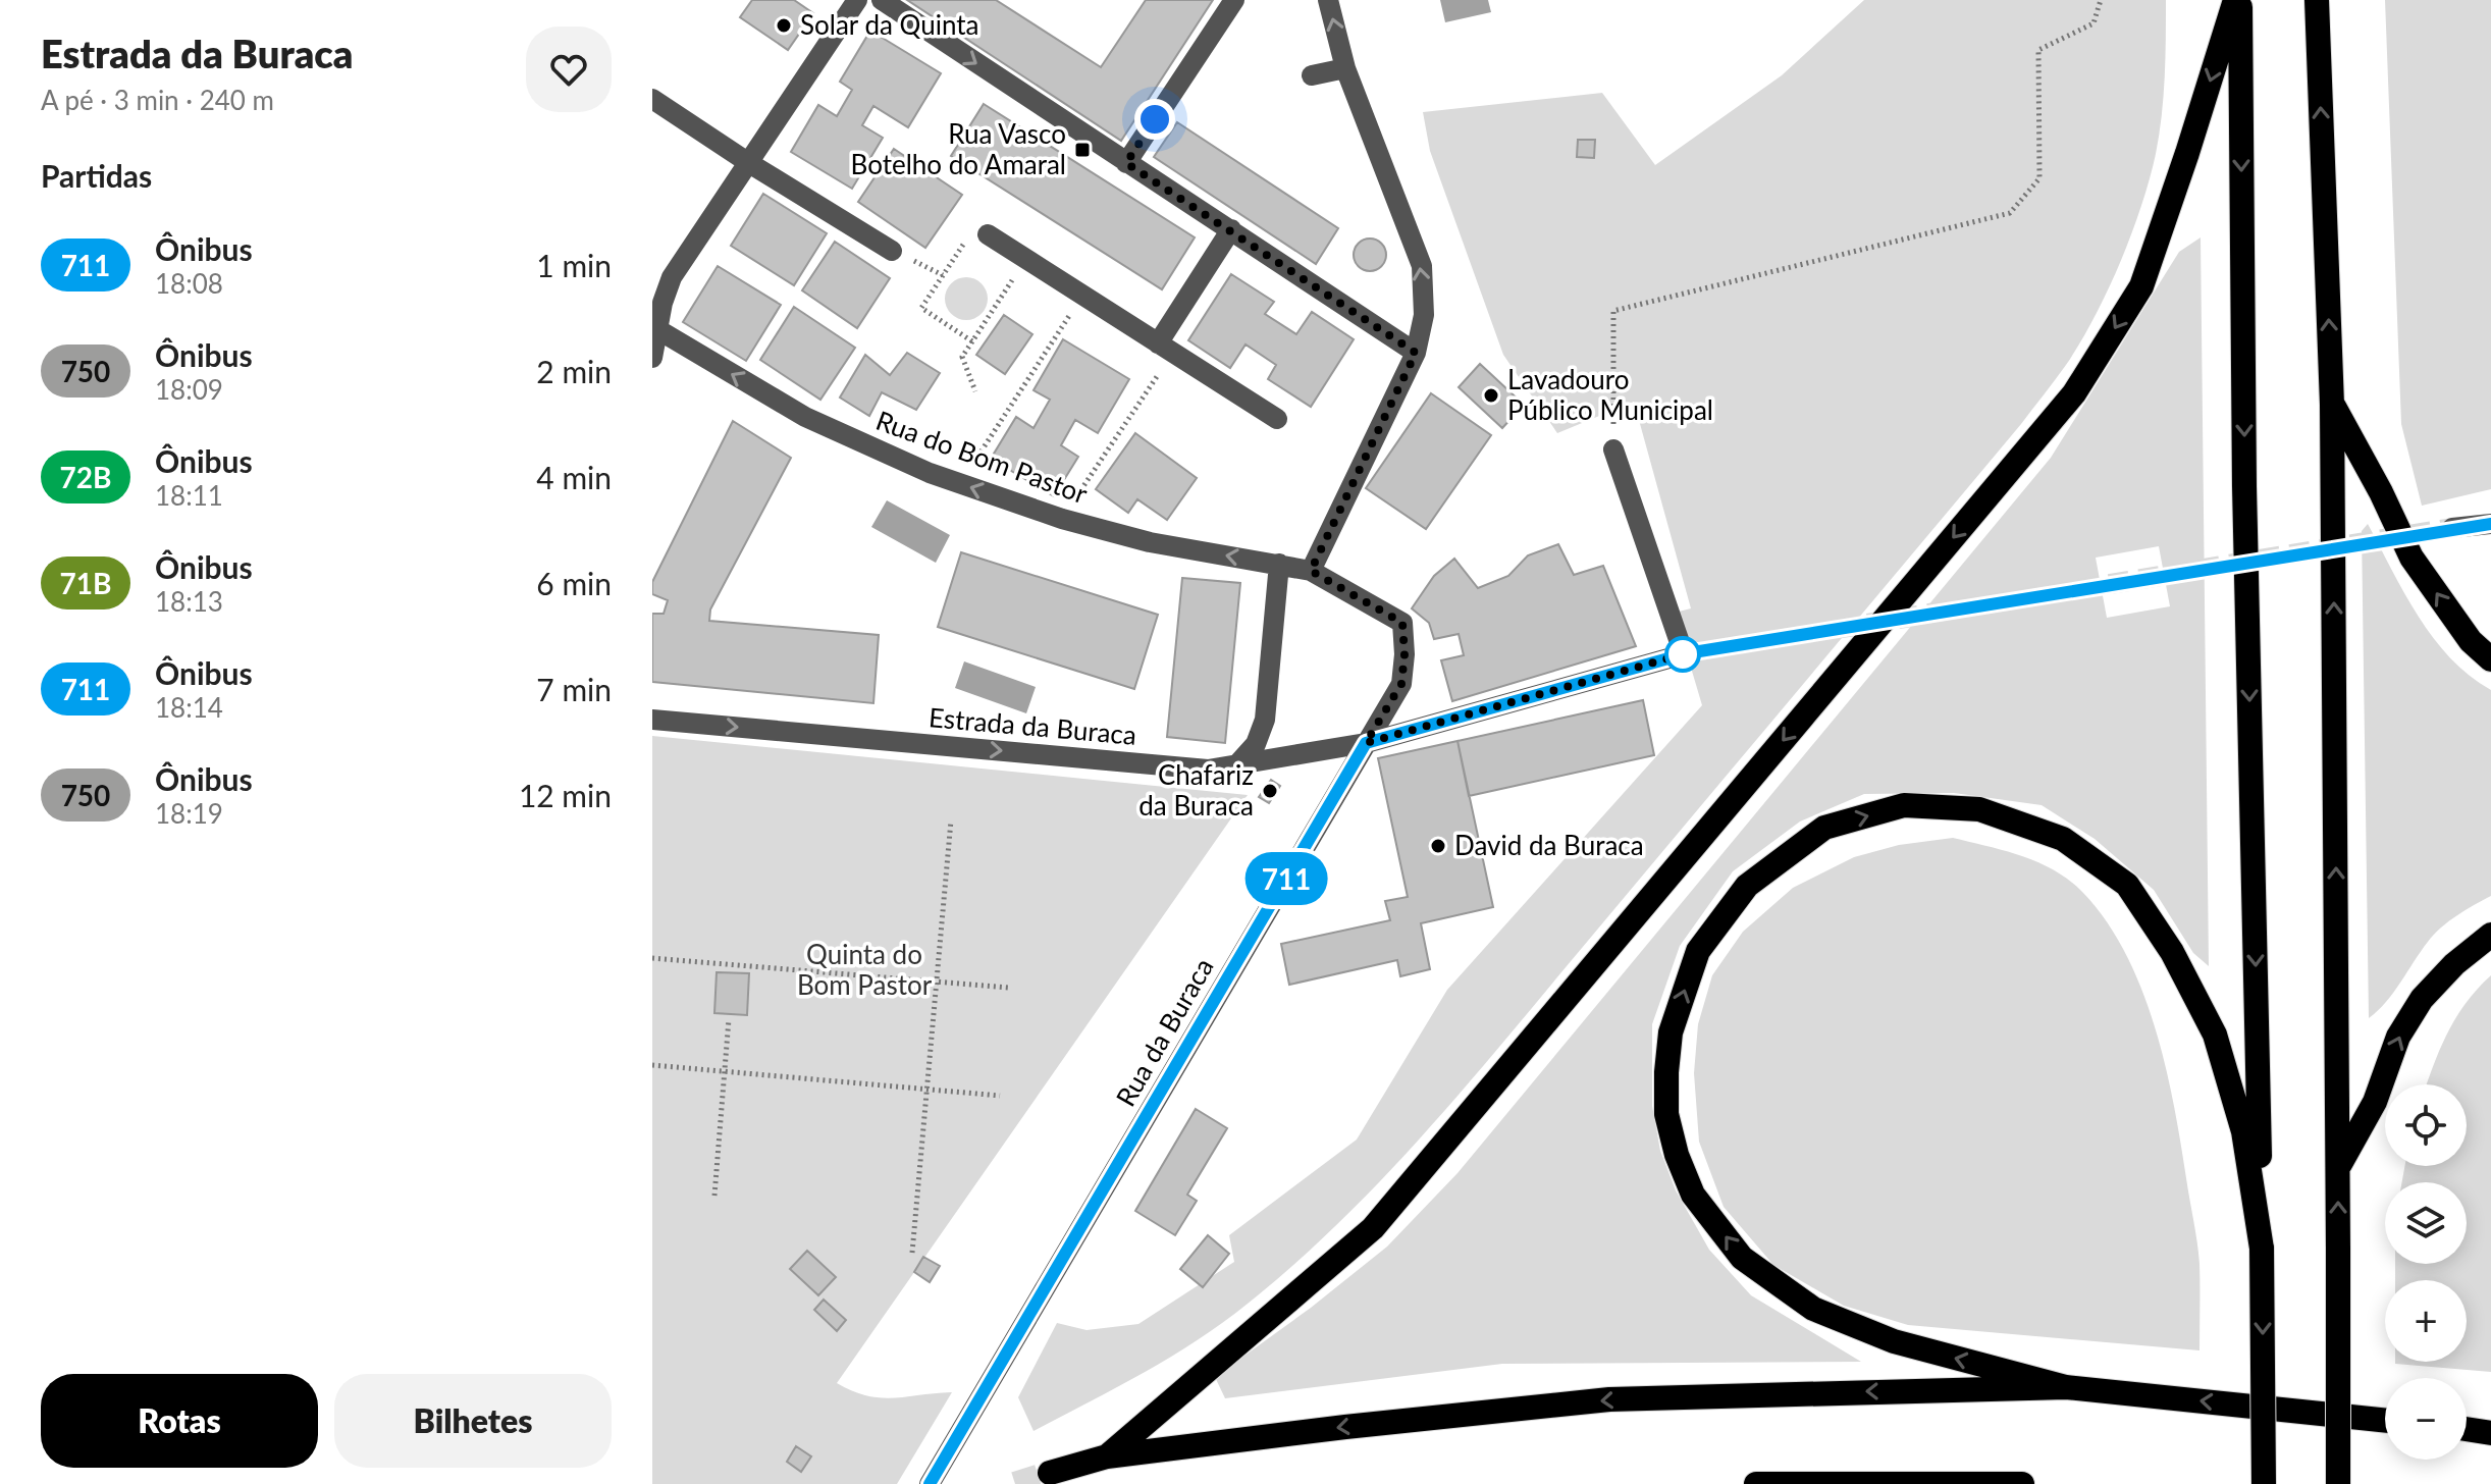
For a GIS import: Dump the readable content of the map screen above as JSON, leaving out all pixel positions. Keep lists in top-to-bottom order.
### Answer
{
  "streets": {
    "street": ["Rua do Bom Pastor", "Estrada da Buraca", "Rua da Buraca"]
  },
  "crossings": [
    ["Rua do Bom Pastor", "Rua da Buraca"],
    ["Estrada da Buraca", "Rua da Buraca"]
  ],
  "one_way": ["Rua do Bom Pastor", "Estrada da Buraca"],
  "parks": ["Quinta do Bom Pastor"],
  "places": {
    "other": [
      "Solar da Quinta",
      "Lavadouro Público Municipal",
      "Chafariz da Buraca",
      "David da Buraca"
    ],
    "transit": ["Rua Vasco Botelho do Amaral"]
  },
  "lines": ["bus line 711"],
  "page": {
    "heading": [
      ["Estrada da Buraca", "A pé · 3 min · 240 m"],
      "Partidas"
    ],
    "on_map": "711",
    "list": [
      {
        "mark": "711",
        "name": "Ônibus",
        "note": "18:08",
        "value": "1 min"
      },
      {
        "mark": "750",
        "name": "Ônibus",
        "note": "18:09",
        "value": "2 min"
      },
      {
        "mark": "72B",
        "name": "Ônibus",
        "note": "18:11",
        "value": "4 min"
      },
      {
        "mark": "71B",
        "name": "Ônibus",
        "note": "18:13",
        "value": "6 min"
      },
      {
        "mark": "711",
        "name": "Ônibus",
        "note": "18:14",
        "value": "7 min"
      },
      {
        "mark": "750",
        "name": "Ônibus",
        "note": "18:19",
        "value": "12 min"
      }
    ],
    "map_buttons": ["+", "−"],
    "buttons": ["Rotas", "Bilhetes"]
  }
}
